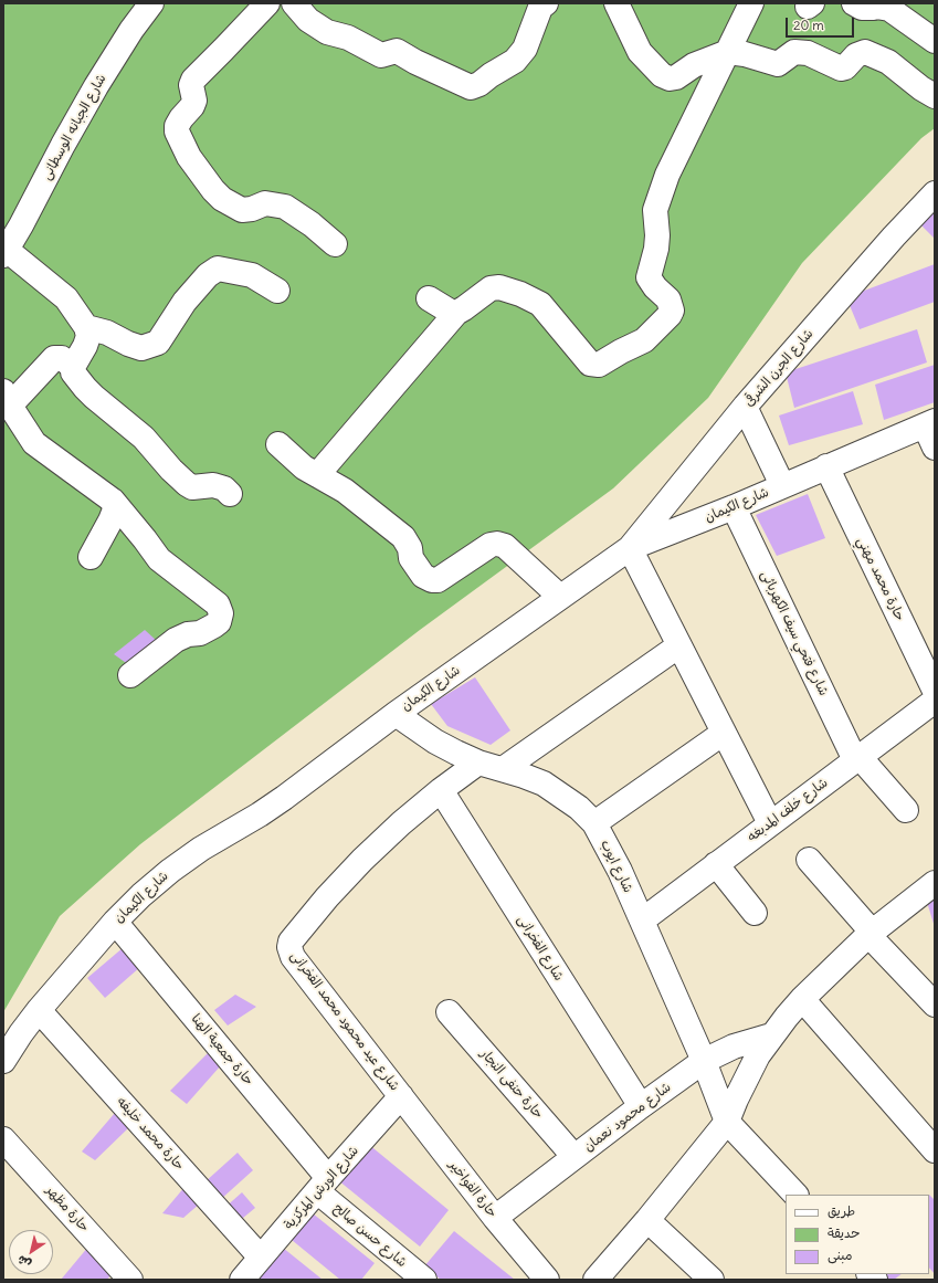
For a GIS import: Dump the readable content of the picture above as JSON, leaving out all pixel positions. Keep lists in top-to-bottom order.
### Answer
{
  "streets": {
    "street": [
      "شارع الجبانه الوسطانى",
      "شارع الجرن الشرقى",
      "شارع الكيمان",
      "حارة محمد مهني",
      "شارع فتحي سيف الكهربائى",
      "شارع خلف المدبغه",
      "شارع ايوب",
      "شارع الفخرانى",
      "شارع عيد محمود محمد الفخرانى",
      "حارة جمعية الهنا",
      "حارة حنفى النجار",
      "شارع محمود نعمان",
      "حارة محمد خليفه",
      "شارع الورش المركزية",
      "حارة الفواخير",
      "حارة مظهر",
      "شارع حسن صالح"
    ]
  },
  "crossings": [
    ["شارع الجرن الشرقى", "شارع الكيمان"],
    ["شارع الكيمان", "حارة محمد مهني"],
    ["شارع الكيمان", "شارع فتحي سيف الكهربائى"],
    ["شارع الكيمان", "شارع ايوب"],
    ["شارع الكيمان", "حارة جمعية الهنا"],
    ["شارع الكيمان", "حارة محمد خليفه"],
    ["شارع فتحي سيف الكهربائى", "شارع خلف المدبغه"],
    ["شارع خلف المدبغه", "شارع ايوب"],
    ["شارع ايوب", "شارع عيد محمود محمد الفخرانى"],
    ["شارع ايوب", "شارع محمود نعمان"],
    ["شارع الفخرانى", "شارع عيد محمود محمد الفخرانى"],
    ["شارع الفخرانى", "شارع محمود نعمان"],
    ["شارع عيد محمود محمد الفخرانى", "شارع الورش المركزية"],
    ["شارع عيد محمود محمد الفخرانى", "حارة الفواخير"],
    ["حارة جمعية الهنا", "شارع الورش المركزية"],
    ["حارة جمعية الهنا", "شارع حسن صالح"],
    ["حارة حنفى النجار", "شارع محمود نعمان"],
    ["شارع محمود نعمان", "حارة الفواخير"],
    ["حارة محمد خليفه", "شارع الورش المركزية"],
    ["شارع الورش المركزية", "حارة الفواخير"],
    ["شارع الورش المركزية", "شارع حسن صالح"]
  ],
  "legend": ["طريق", "حديقة", "مبنى"],
  "scale_bar": "20 m",
  "north": "bottom left"
}
